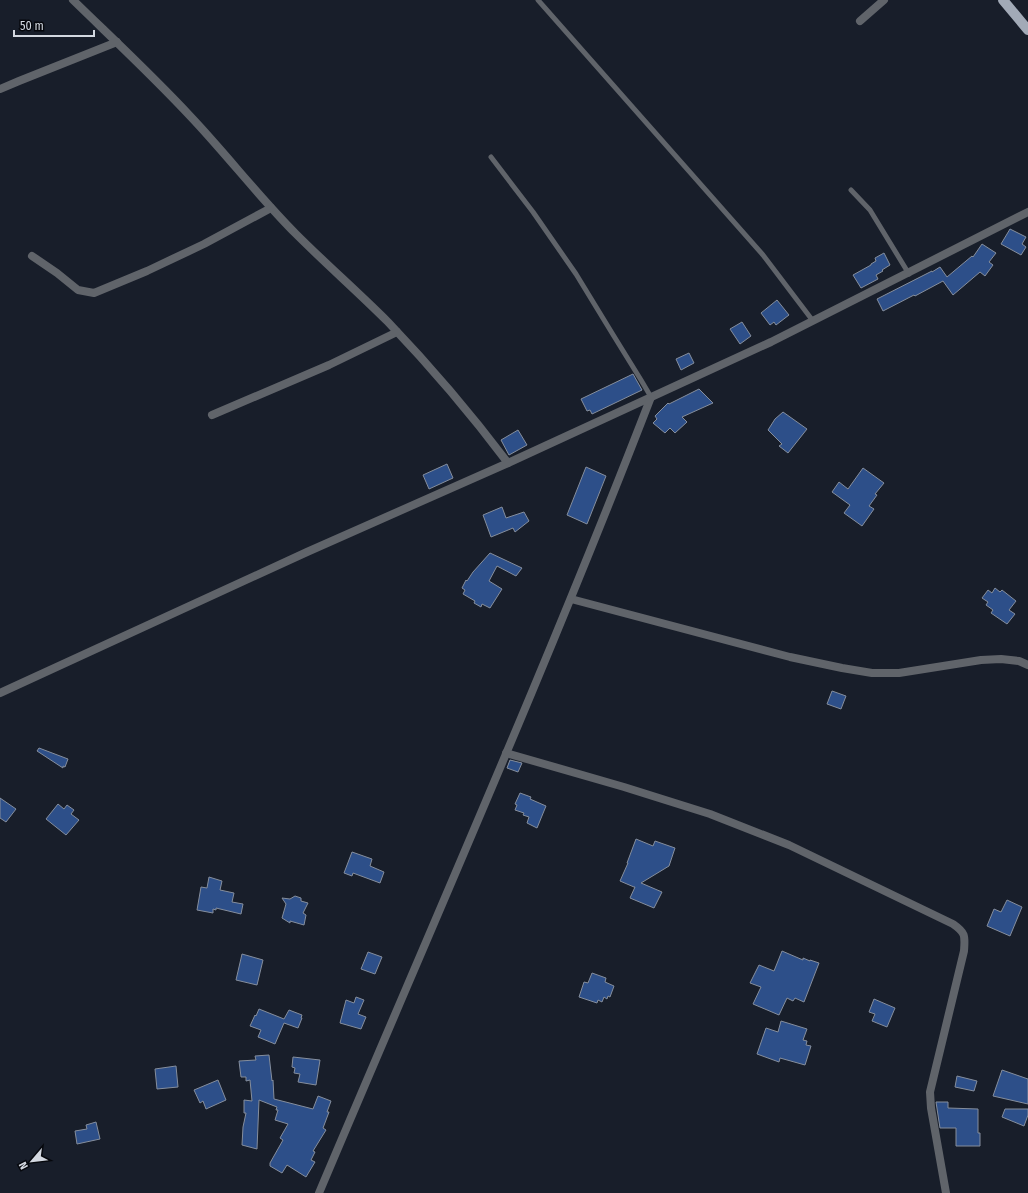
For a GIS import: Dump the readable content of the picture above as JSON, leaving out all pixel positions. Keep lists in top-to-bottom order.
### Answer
{
  "scale_bar": "50 m",
  "north": "bottom left"
}
